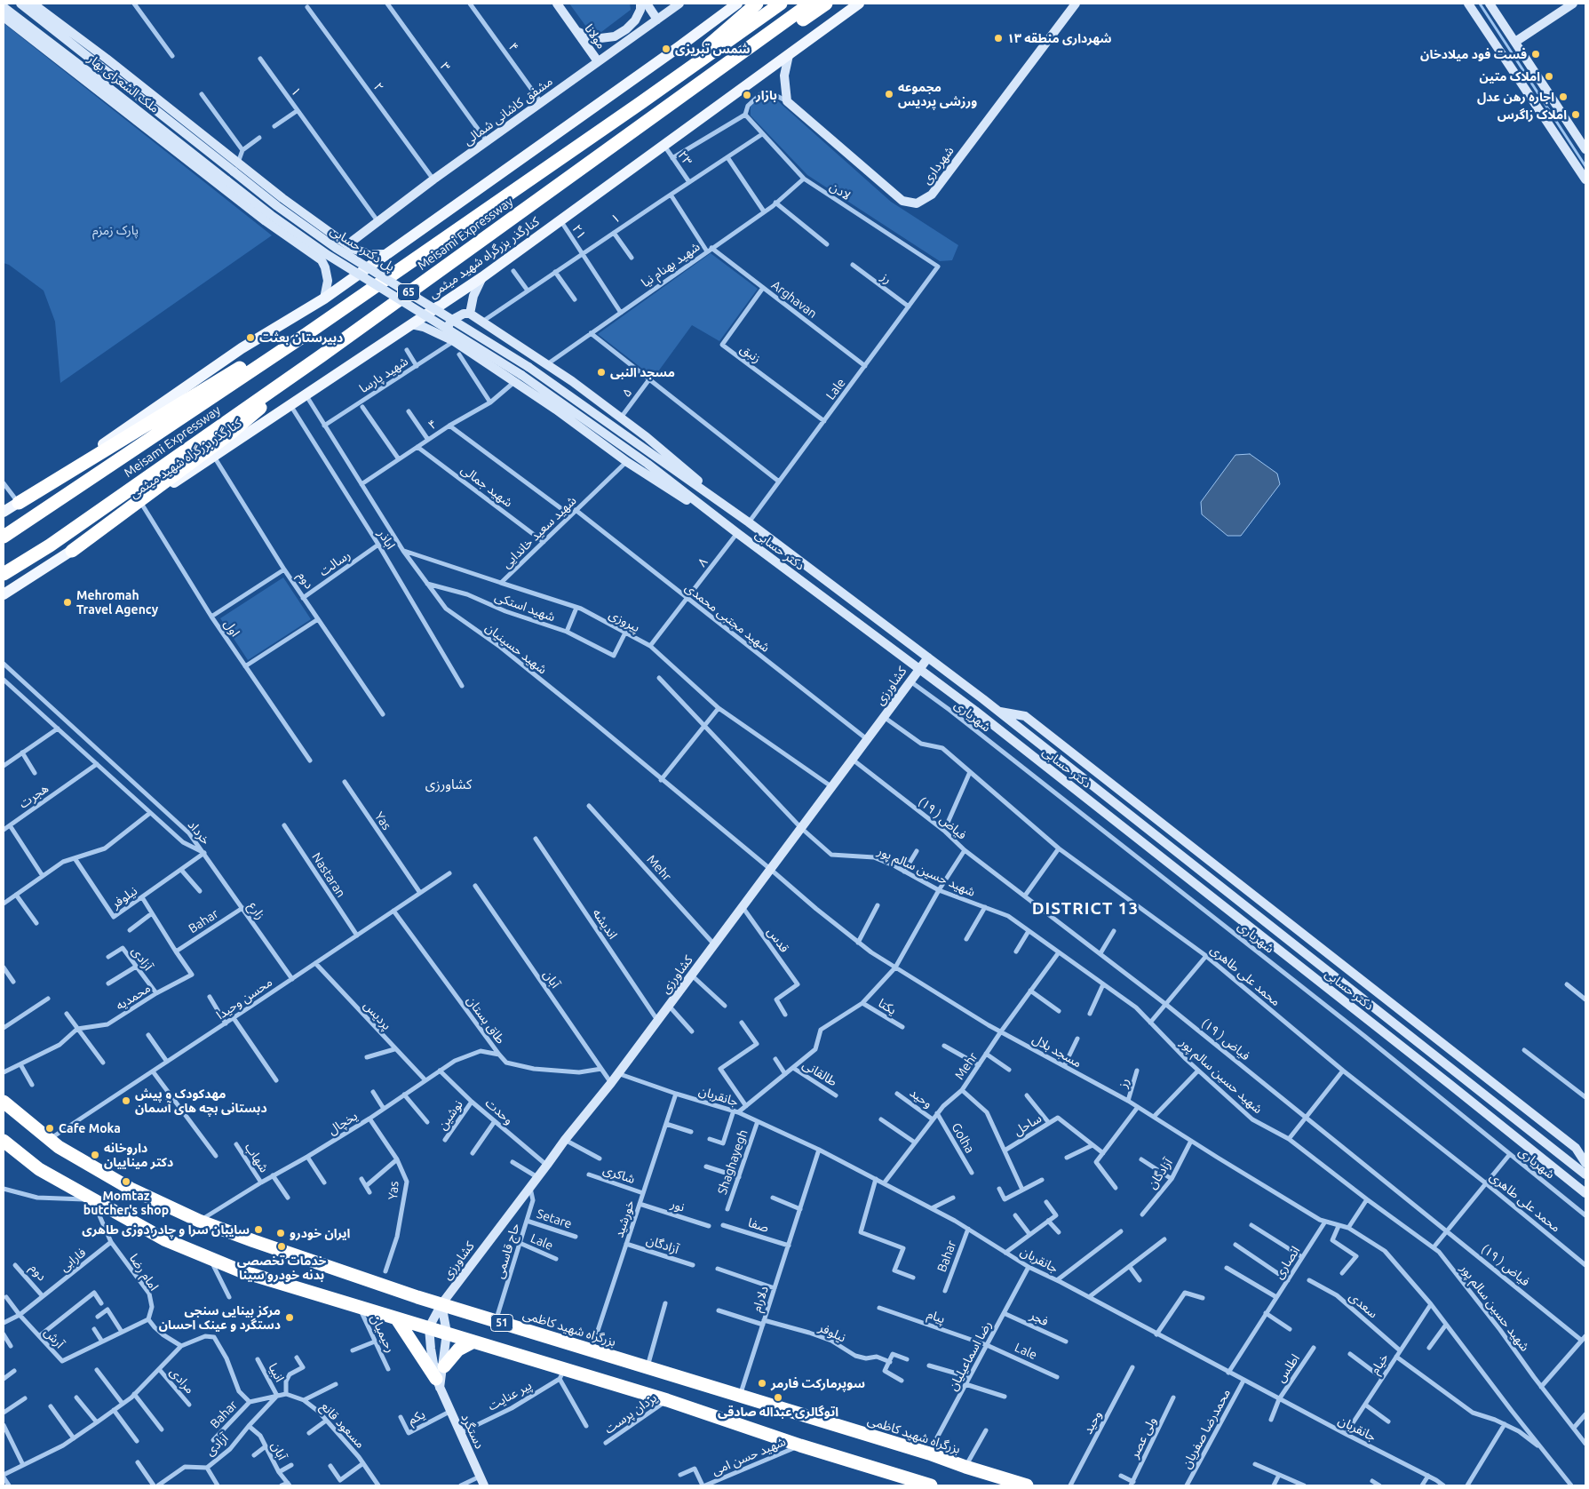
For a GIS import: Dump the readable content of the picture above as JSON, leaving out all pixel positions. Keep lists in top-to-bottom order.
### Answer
{
  "streets": {
    "highway": [
      "Meisami Expressway",
      "65",
      "51",
      "بزرگراه شهید کاظمی"
    ],
    "main road": [
      "مولانا",
      "ملک الشعرای بهار",
      "مشفق کاشانی شمالی",
      "شهرداری",
      "پل دکتر حسابی",
      "کنارگذر بزرگراه شهید میثمی",
      "دکتر حسابی",
      "کشاورزی",
      "دستگرد"
    ],
    "street": [
      "۴",
      "۳",
      "۲",
      "۱",
      "۲۳",
      "لادن",
      "۲۱",
      "شهید بهنام نیا",
      "رز",
      "Arghavan",
      "زنبق",
      "شهید پارسا",
      "Lale",
      "۵",
      "شهید جمالی",
      "شهید سعید خاندایی",
      "اباذر",
      "۸",
      "رسالت",
      "دوم",
      "شهید استکی",
      "شهید مجتبی محمدی",
      "پیروزی",
      "اول",
      "شهید حسینیان",
      "شهریاری",
      "هجرت",
      "فیاض ( ۱۹)",
      "Yas",
      "خرداد",
      "Mehr",
      "شهید حسین سالم پور",
      "Nastaran",
      "نیلوفر",
      "زارع",
      "Bahar",
      "اندیشه",
      "قدس",
      "آزادی",
      "محمد علی طاهری",
      "آبان",
      "محمدیه",
      "محسن وحیدا",
      "یکتا",
      "پردیس",
      "طاق بستان",
      "مسجد بلال",
      "طالقانی",
      "جانقربان",
      "وحید",
      "وحدت",
      "نوشین",
      "یخچال",
      "ساحل",
      "Golha",
      "شهاب",
      "Shaghayegh",
      "آزادگان",
      "شاکری",
      "نور",
      "Setare",
      "خورشید",
      "صفا",
      "حاج قاسمی",
      "فارابی",
      "انصاری",
      "امام رضا",
      "دلارام",
      "سعدی",
      "پیام",
      "فجر",
      "رحیمیان",
      "آرش",
      "رضا اسماعیلیان",
      "خیام",
      "اطلس",
      "انبیا",
      "مرادی",
      "پیر عنایت",
      "یزدان پرست",
      "یکم",
      "مسعود قانع",
      "محمدرضا صفریان",
      "ولی عصر",
      "شهید حسن امی"
    ]
  },
  "crossings": [
    ["مولانا", "مشفق کاشانی شمالی"],
    ["۴", "مشفق کاشانی شمالی"],
    ["۴", "شهید جمالی"],
    ["۴", "شهید حسینیان"],
    ["۳", "مشفق کاشانی شمالی"],
    ["ملک الشعرای بهار", "پل دکتر حسابی"],
    ["۲", "مشفق کاشانی شمالی"],
    ["۱", "مشفق کاشانی شمالی"],
    ["۱", "۲۳"],
    ["۱", "لادن"],
    ["۱", "۲۱"],
    ["۲۳", "کنارگذر بزرگراه شهید میثمی"],
    ["لادن", "شهید بهنام نیا"],
    ["لادن", "Lale"],
    ["۲۱", "کنارگذر بزرگراه شهید میثمی"],
    ["۲۱", "شهید بهنام نیا"],
    ["پل دکتر حسابی", "دکتر حسابی"],
    ["کنارگذر بزرگراه شهید میثمی", "اباذر"],
    ["کنارگذر بزرگراه شهید میثمی", "دوم"],
    ["کنارگذر بزرگراه شهید میثمی", "اول"],
    ["کنارگذر بزرگراه شهید میثمی", "شهید حسینیان"],
    ["شهید بهنام نیا", "Arghavan"],
    ["رز", "Lale"],
    ["رز", "مسجد بلال"],
    ["Arghavan", "زنبق"],
    ["Arghavan", "Lale"],
    ["زنبق", "Lale"],
    ["شهید پارسا", "شهید حسینیان"],
    ["Lale", "دکتر حسابی"],
    ["Lale", "حاج قاسمی"],
    ["Lale", "پیام"],
    ["Lale", "رضا اسماعیلیان"],
    ["شهید جمالی", "شهید سعید خاندایی"],
    ["شهید سعید خاندایی", "شهید مجتبی محمدی"],
    ["شهید سعید خاندایی", "پیروزی"],
    ["شهید سعید خاندایی", "شهید حسینیان"],
    ["اباذر", "رسالت"],
    ["دکتر حسابی", "۸"],
    ["دکتر حسابی", "کشاورزی"],
    ["۸", "شهید مجتبی محمدی"],
    ["۸", "پیروزی"],
    ["رسالت", "دوم"],
    ["دوم", "فارابی"],
    ["شهید استکی", "پیروزی"],
    ["شهید استکی", "شهید حسینیان"],
    ["شهید مجتبی محمدی", "کشاورزی"],
    ["پیروزی", "کشاورزی"],
    ["شهید حسینیان", "کشاورزی"],
    ["شهید حسینیان", "مسجد بلال"],
    ["کشاورزی", "شهریاری"],
    ["کشاورزی", "فیاض ( ۱۹)"],
    ["کشاورزی", "Mehr"],
    ["کشاورزی", "شهید حسین سالم پور"],
    ["کشاورزی", "اندیشه"],
    ["کشاورزی", "قدس"],
    ["کشاورزی", "محمد علی طاهری"],
    ["کشاورزی", "آبان"],
    ["کشاورزی", "مسجد بلال"],
    ["کشاورزی", "جانقربان"],
    ["کشاورزی", "وحدت"],
    ["کشاورزی", "حاج قاسمی"],
    ["کشاورزی", "51"],
    ["کشاورزی", "بزرگراه شهید کاظمی"],
    ["کشاورزی", "دستگرد"],
    ["هجرت", "خرداد"],
    ["Yas", "محسن وحیدا"],
    ["Yas", "یخچال"],
    ["خرداد", "نیلوفر"],
    ["خرداد", "زارع"],
    ["Mehr", "شهید حسین سالم پور"],
    ["Mehr", "مسجد بلال"],
    ["Mehr", "جانقربان"],
    ["Mehr", "وحید"],
    ["Mehr", "Golha"],
    ["Nastaran", "محسن وحیدا"],
    ["نیلوفر", "زارع"],
    ["نیلوفر", "محمدیه"],
    ["نیلوفر", "دلارام"],
    ["زارع", "Bahar"],
    ["زارع", "محسن وحیدا"],
    ["Bahar", "محمدیه"],
    ["Bahar", "جانقربان"],
    ["آزادی", "آبان"],
    ["آزادی", "محمدیه"],
    ["آزادی", "انبیا"],
    ["آبان", "طاق بستان"],
    ["محسن وحیدا", "پردیس"],
    ["محسن وحیدا", "طاق بستان"],
    ["محسن وحیدا", "بزرگراه شهید کاظمی"],
    ["پردیس", "یخچال"],
    ["طاق بستان", "یخچال"],
    ["مسجد بلال", "آزادگان"],
    ["مسجد بلال", "انصاری"],
    ["جانقربان", "Shaghayegh"],
    ["جانقربان", "خورشید"],
    ["جانقربان", "انصاری"],
    ["جانقربان", "دلارام"],
    ["جانقربان", "رضا اسماعیلیان"],
    ["جانقربان", "خیام"],
    ["جانقربان", "اطلس"],
    ["جانقربان", "محمدرضا صفریان"],
    ["وحدت", "نوشین"],
    ["وحدت", "یخچال"],
    ["یخچال", "شهاب"],
    ["یخچال", "بزرگراه شهید کاظمی"],
    ["آزادگان", "خورشید"],
    ["شاکری", "خورشید"],
    ["نور", "خورشید"],
    ["Setare", "حاج قاسمی"],
    ["خورشید", "بزرگراه شهید کاظمی"],
    ["صفا", "دلارام"],
    ["حاج قاسمی", "بزرگراه شهید کاظمی"],
    ["فارابی", "امام رضا"],
    ["فارابی", "آرش"],
    ["امام رضا", "51"],
    ["امام رضا", "آرش"],
    ["دلارام", "بزرگراه شهید کاظمی"],
    ["سعدی", "خیام"],
    ["پیام", "رضا اسماعیلیان"],
    ["فجر", "رضا اسماعیلیان"],
    ["51", "رحیمیان"],
    ["51", "پیر عنایت"],
    ["51", "یزدان پرست"],
    ["51", "دستگرد"],
    ["51", "شهید حسن امی"],
    ["بزرگراه شهید کاظمی", "رضا اسماعیلیان"],
    ["بزرگراه شهید کاظمی", "دستگرد"],
    ["پیر عنایت", "دستگرد"],
    ["یکم", "دستگرد"]
  ],
  "districts": ["کشاورزی", "DISTRICT 13"],
  "parks": ["پارک زمزم"],
  "places": [
    "شهرداری منطقه ۱۳",
    "شمس تبریزی",
    "فست فود میلادخان",
    "املاک متین",
    "مجموعه ورزشی پردیس",
    "بازار",
    "اجاره رهن عدل",
    "املاک زاگرس",
    "دبیرستان بعثت",
    "مسجد النبی",
    "Mehromah Travel Agency",
    "مهدکودک و پیش دبستانی بچه های آسمان",
    "Cafe Moka",
    "داروخانه دکتر میناییان",
    "Momtaz butcher's shop",
    "سایبان سرا و چادر دوزی طاهری",
    "ايران خودرو",
    "خدمات تخصصی بدنه خودرو سینا",
    "مرکز بینایی سنجی دستگرد و عینک احسان",
    "سوپرمارکت فارمر",
    "اتوگالری عبداله صادقی"
  ]
}
